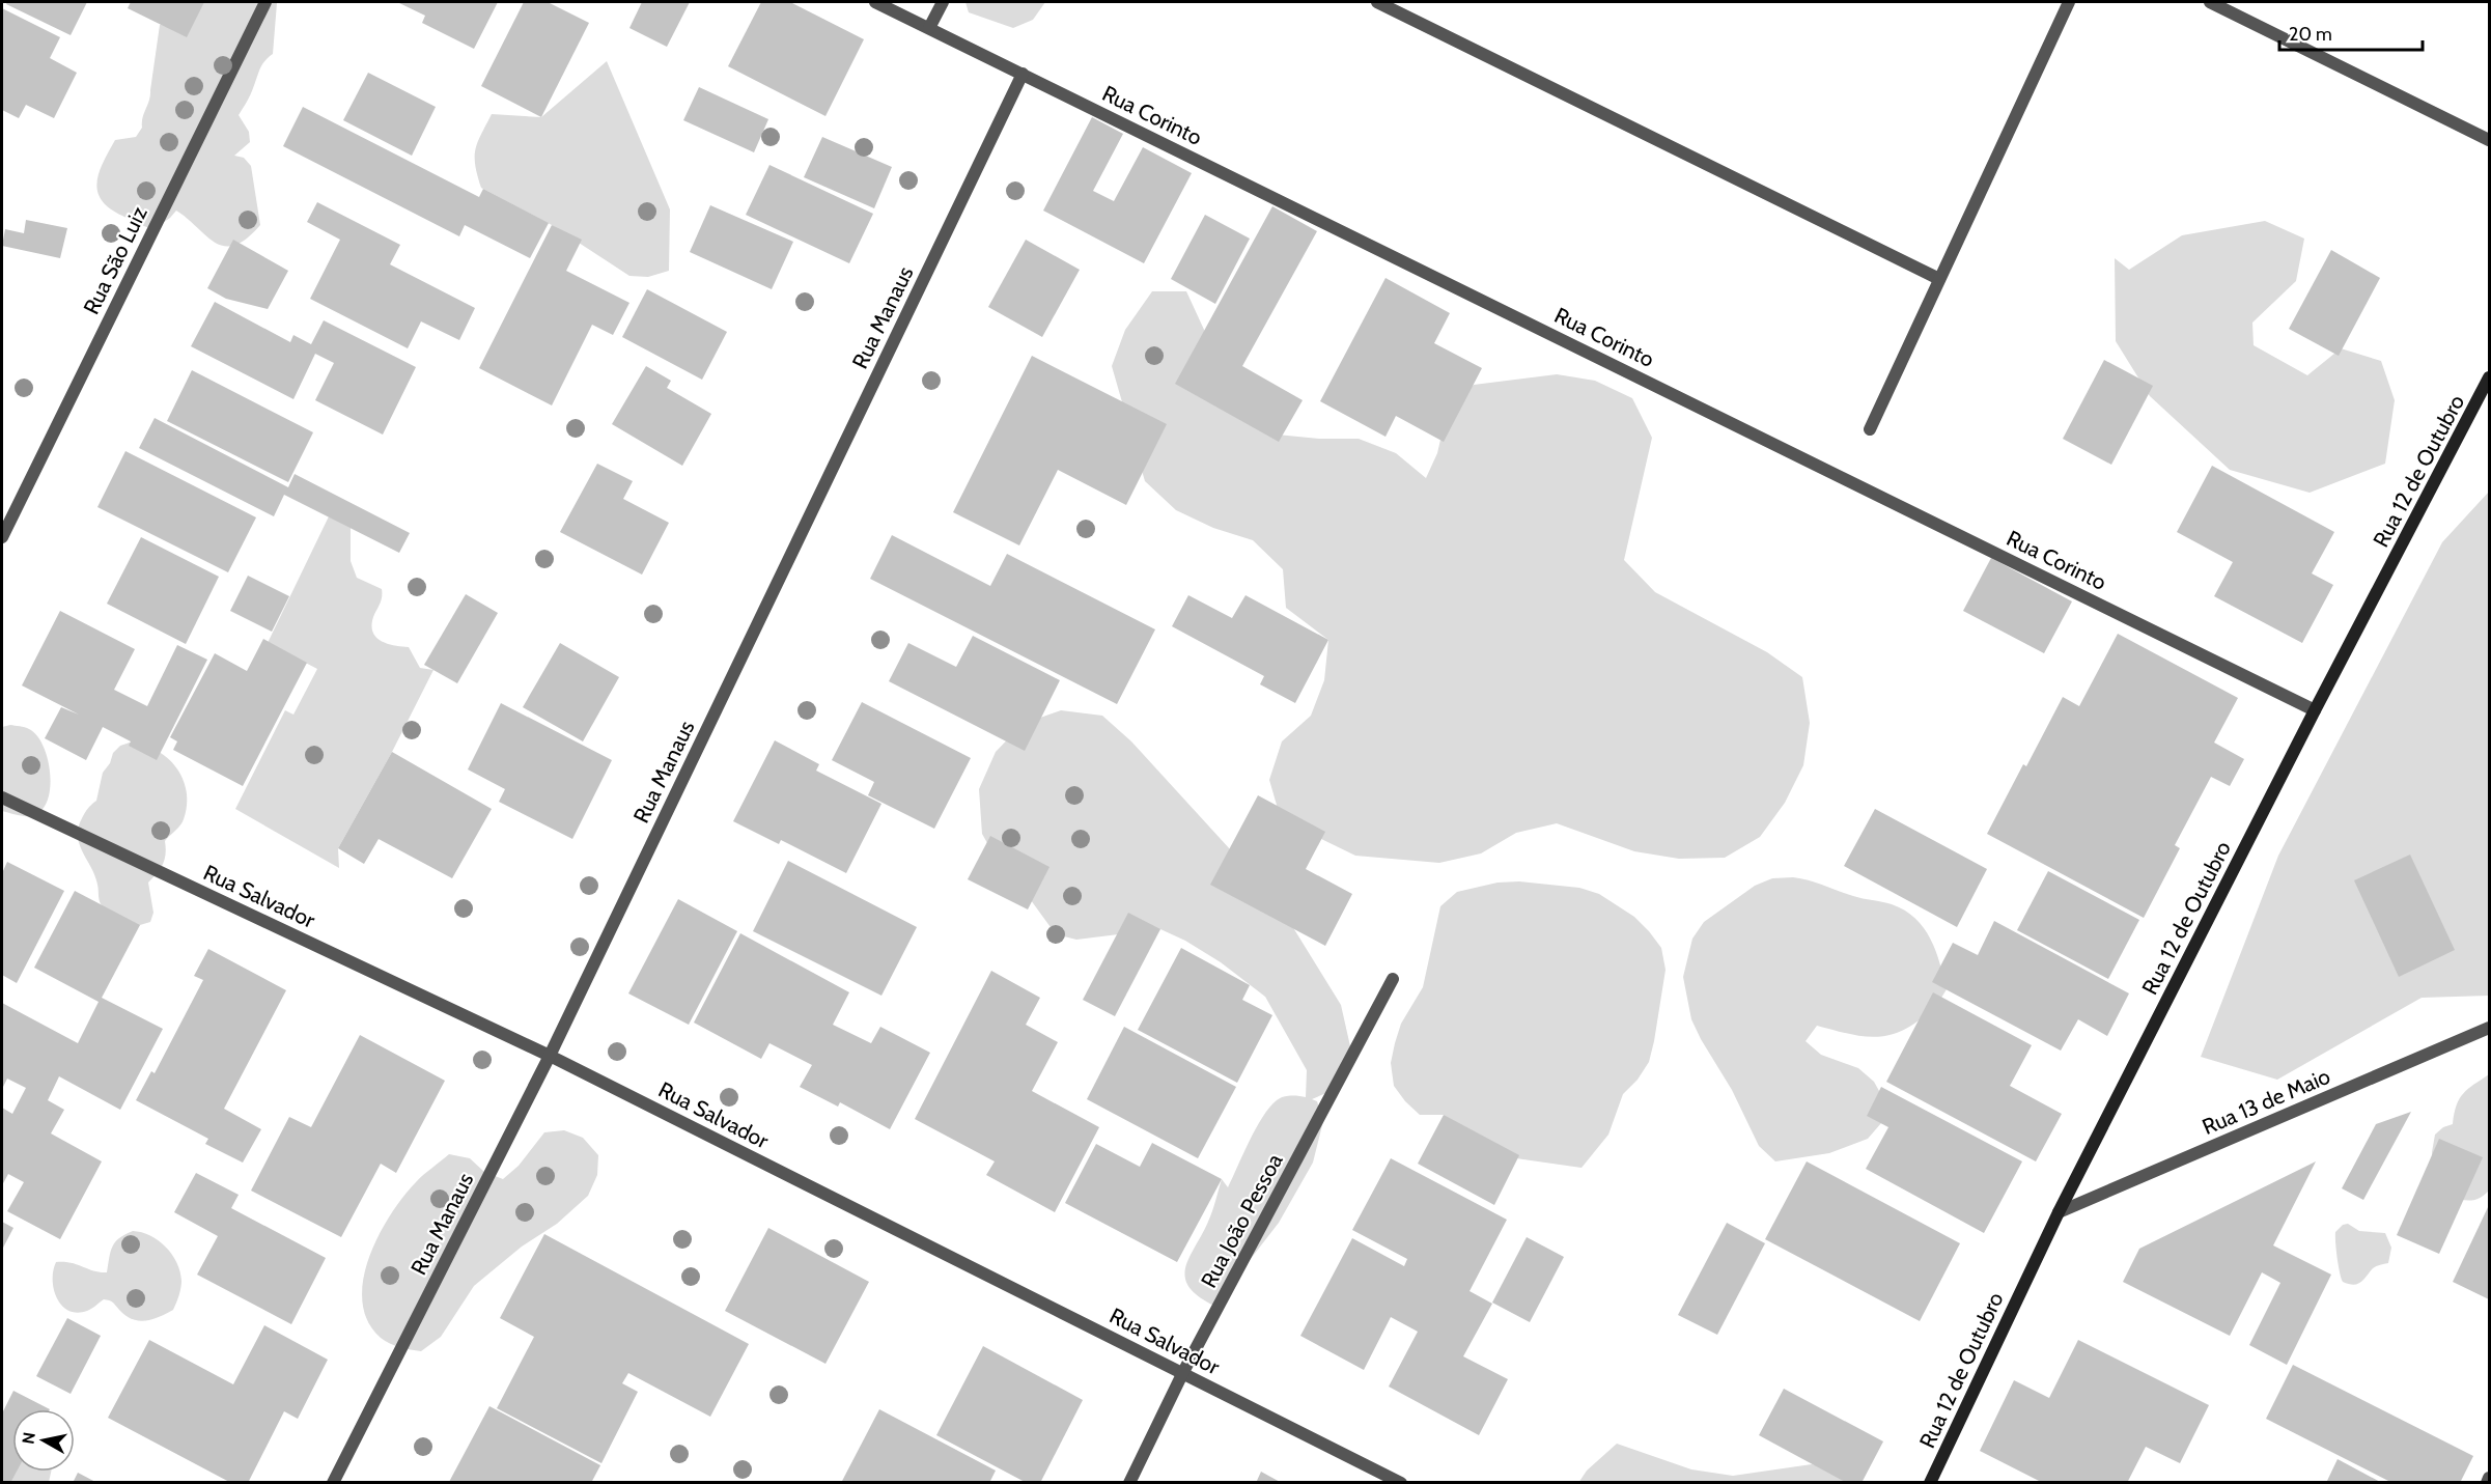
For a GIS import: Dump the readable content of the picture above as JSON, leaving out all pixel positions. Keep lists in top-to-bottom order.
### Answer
{
  "streets": {
    "main road": ["Rua 12 de Outubro"],
    "street": [
      "Rua Corinto",
      "Rua São Luiz",
      "Rua Manaus",
      "Rua Salvador",
      "Rua 13 de Maio",
      "Rua João Pessoa"
    ]
  },
  "crossings": [
    ["Rua Corinto", "Rua Manaus"],
    ["Rua Corinto", "Rua 12 de Outubro"],
    ["Rua Manaus", "Rua Salvador"],
    ["Rua 12 de Outubro", "Rua 13 de Maio"],
    ["Rua Salvador", "Rua João Pessoa"]
  ],
  "scale_bar": "20 m",
  "north": "left"
}
